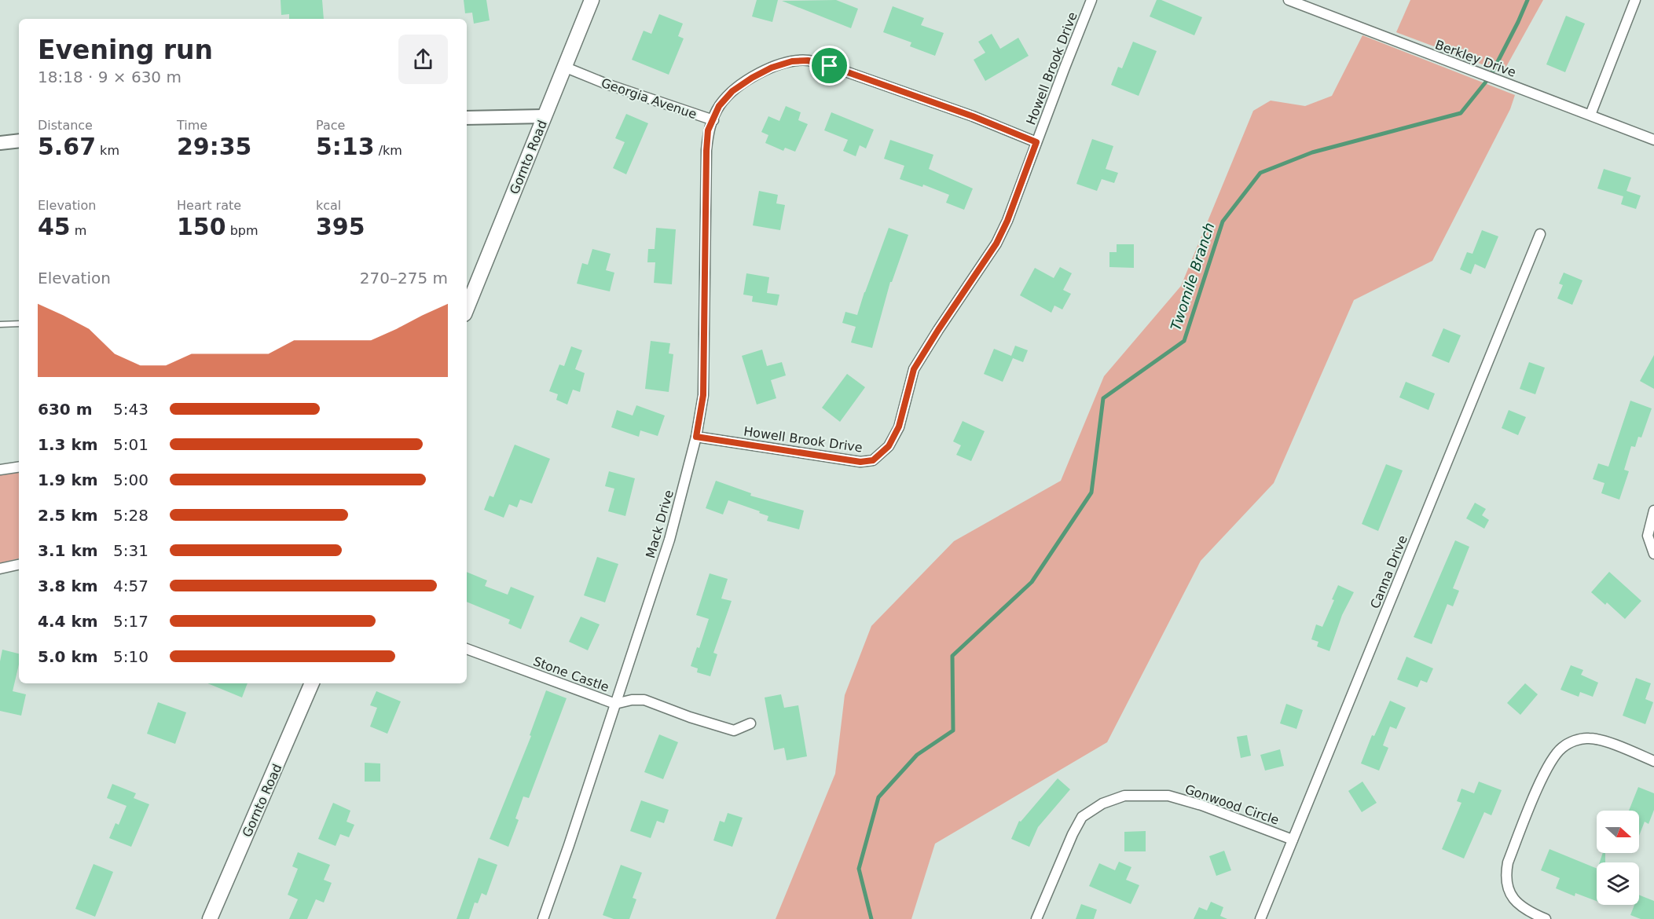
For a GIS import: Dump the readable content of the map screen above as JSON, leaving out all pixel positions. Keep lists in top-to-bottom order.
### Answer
{
  "streets": {
    "main road": ["Gornto Road"],
    "street": [
      "Berkley Drive",
      "Howell Brook Drive",
      "Georgia Avenue",
      "Mack Drive",
      "Canna Drive",
      "Stone Castle",
      "Gonwood Circle"
    ]
  },
  "crossings": [
    ["Howell Brook Drive", "Georgia Avenue"],
    ["Howell Brook Drive", "Mack Drive"],
    ["Georgia Avenue", "Gornto Road"],
    ["Georgia Avenue", "Mack Drive"],
    ["Mack Drive", "Stone Castle"],
    ["Canna Drive", "Gonwood Circle"]
  ],
  "water": ["Twomile Branch"],
  "north": "right",
  "page": {
    "heading": ["Evening run", "18:18 · 9 × 630 m"],
    "stats": [
      ["Distance", "5.67 km"],
      ["Time", "29:35"],
      ["Pace", "5:13 /km"],
      ["Elevation", "45 m"],
      ["Heart rate", "150 bpm"],
      ["kcal", "395"]
    ],
    "chart": ["Elevation", "270–275 m"],
    "list": [
      {
        "name": "630 m",
        "note": "5:43"
      },
      {
        "name": "1.3 km",
        "note": "5:01"
      },
      {
        "name": "1.9 km",
        "note": "5:00"
      },
      {
        "name": "2.5 km",
        "note": "5:28"
      },
      {
        "name": "3.1 km",
        "note": "5:31"
      },
      {
        "name": "3.8 km",
        "note": "4:57"
      },
      {
        "name": "4.4 km",
        "note": "5:17"
      },
      {
        "name": "5.0 km",
        "note": "5:10"
      }
    ]
  }
}
